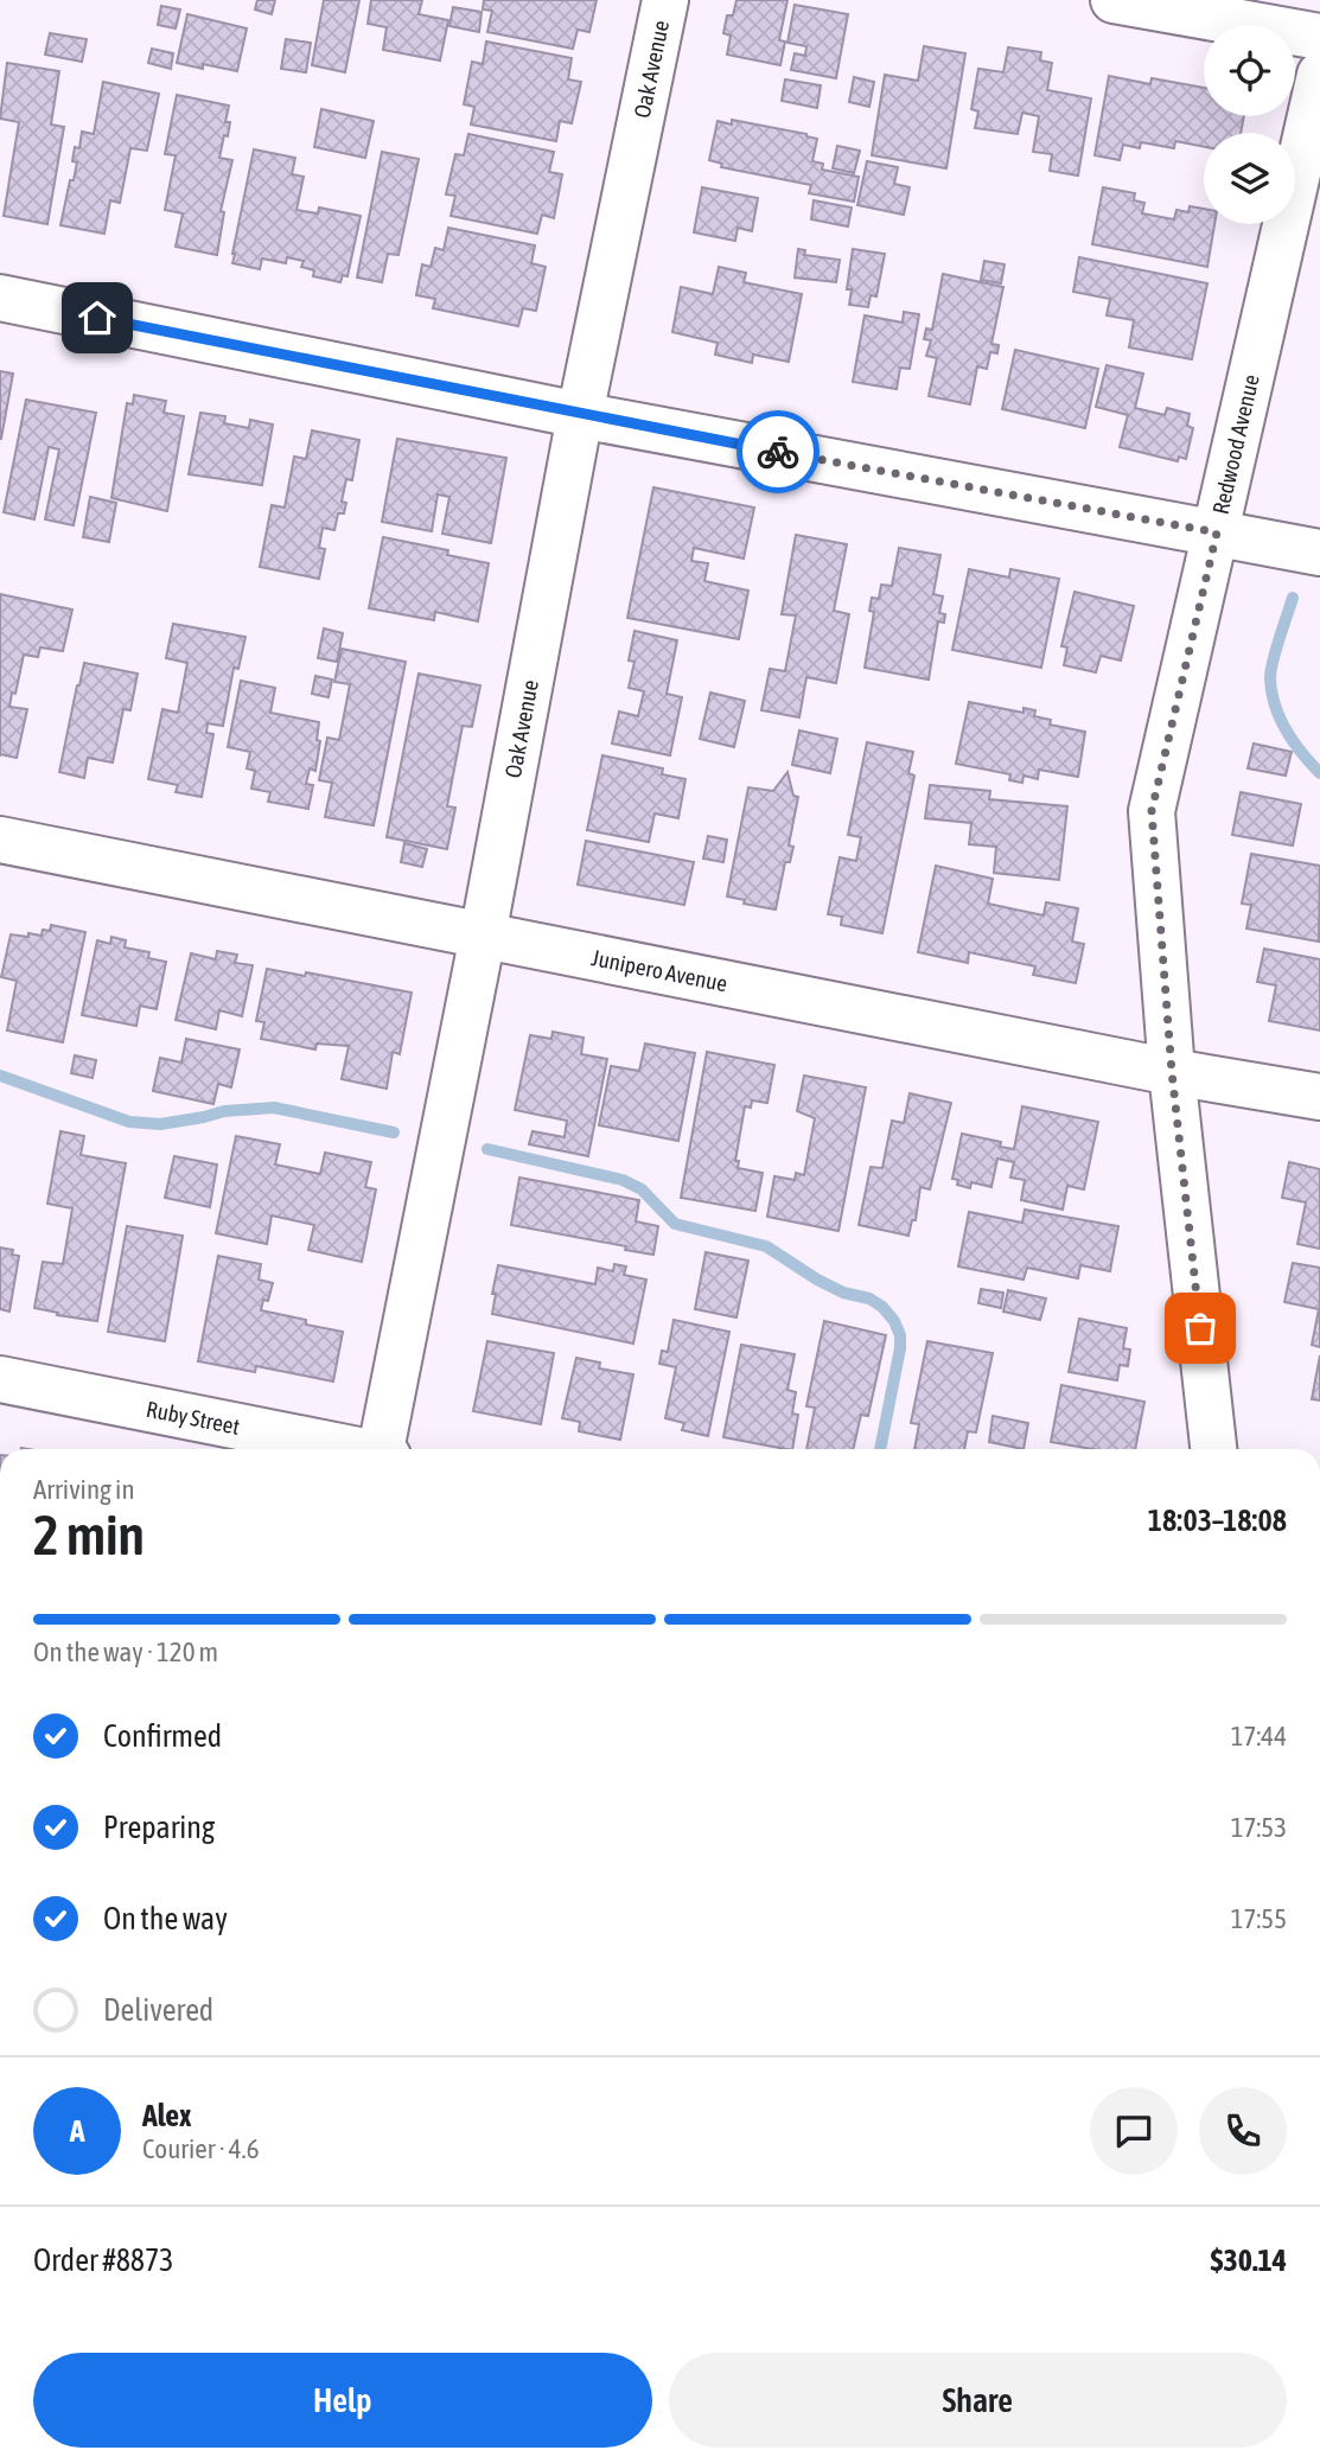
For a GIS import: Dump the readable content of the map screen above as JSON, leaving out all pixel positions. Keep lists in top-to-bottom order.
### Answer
{
  "streets": {
    "street": [
      "Oak Avenue",
      "Redwood Avenue",
      "Junipero Avenue",
      "Ruby Street"
    ]
  },
  "crossings": [
    ["Oak Avenue", "Junipero Avenue"],
    ["Redwood Avenue", "Junipero Avenue"]
  ],
  "page": {
    "heading": ["2 min", "Arriving in", "18:03–18:08"],
    "panel": [
      "Alex",
      "Courier · 4.6",
      "Order #8873",
      "$30.14"
    ],
    "bar": "On the way · 120 m",
    "list": [
      ["Confirmed", "17:44"],
      ["Preparing", "17:53"],
      ["On the way", "17:55"],
      "Delivered"
    ],
    "round": "A",
    "buttons": ["Help", "Share"]
  }
}
